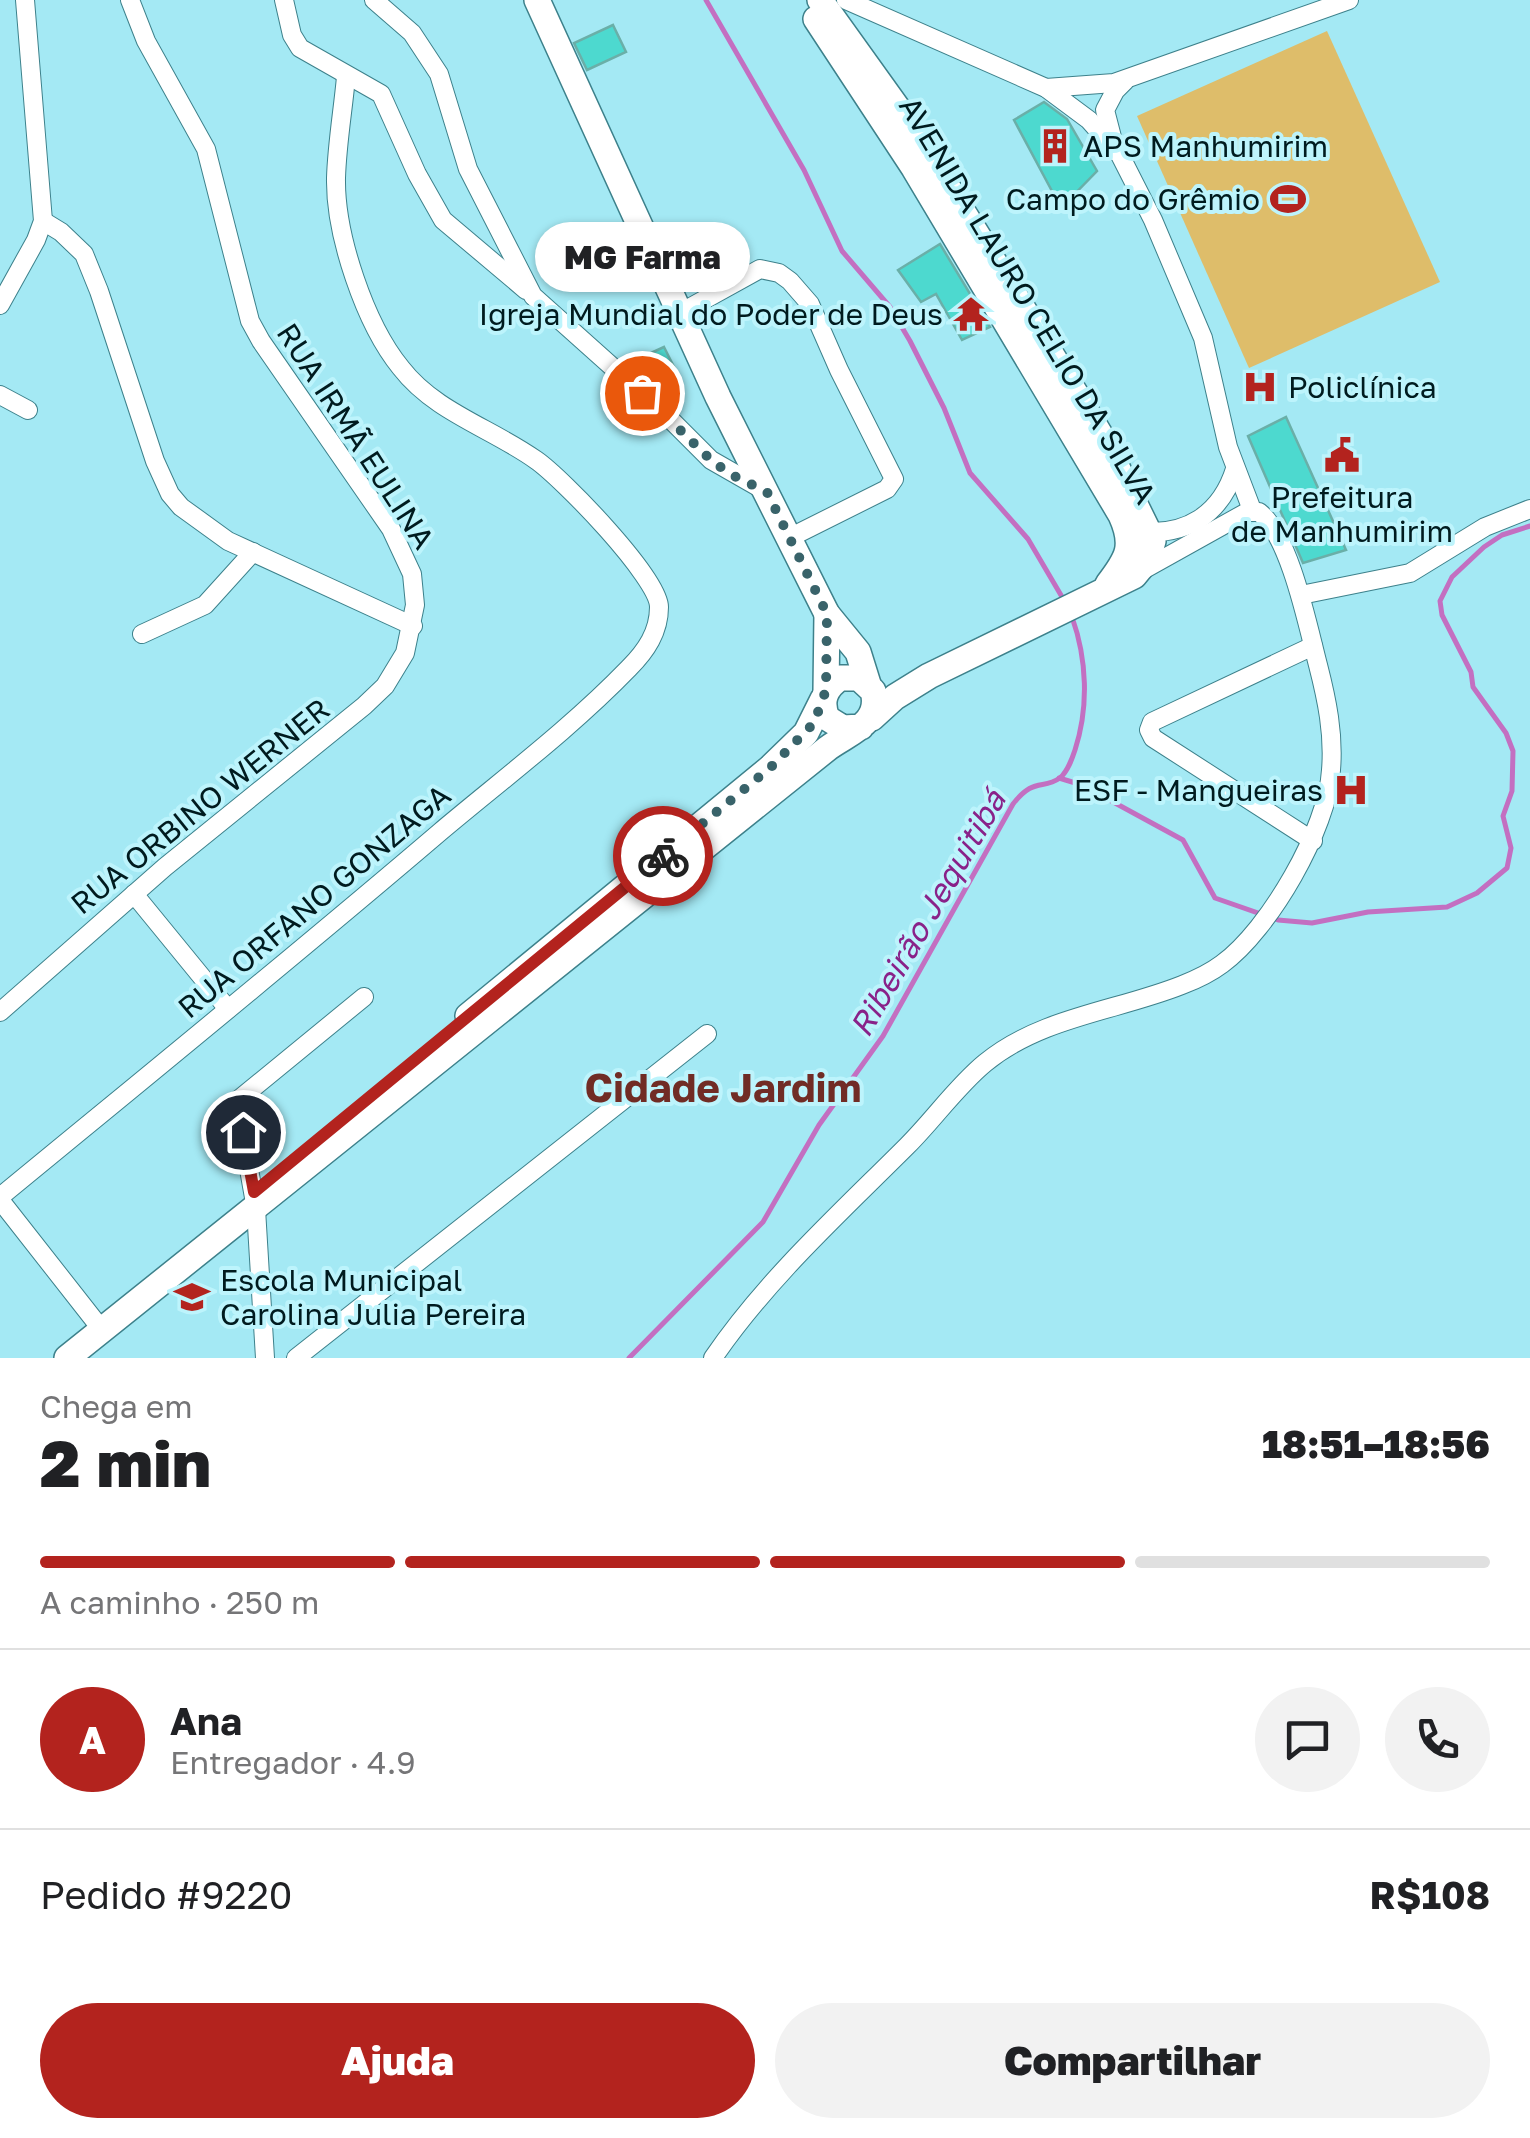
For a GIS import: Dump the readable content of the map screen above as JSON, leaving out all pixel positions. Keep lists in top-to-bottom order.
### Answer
{
  "streets": {
    "street": [
      "AVENIDA LAURO CELIO DA SILVA",
      "RUA IRMÃ EULINA",
      "RUA ORBINO WERNER",
      "RUA ORFANO GONZAGA"
    ]
  },
  "crossings": [
    ["RUA IRMÃ EULINA", "RUA ORBINO WERNER"]
  ],
  "districts": ["Cidade Jardim"],
  "water": ["Ribeirão Jequitibá"],
  "places": {
    "building": ["APS Manhumirim"],
    "sports": ["Campo do Grêmio"],
    "temple": ["Igreja Mundial do Poder de Deus"],
    "hospital": ["Policlínica", "ESF - Mangueiras"],
    "other": ["MG Farma"],
    "public building": ["Prefeitura de Manhumirim"],
    "school or university": ["Escola Municipal Carolina Julia Pereira"]
  },
  "page": {
    "bubble": "MG Farma",
    "heading": ["2 min", "Chega em", "18:51–18:56"],
    "panel": [
      "Ana",
      "Entregador · 4.9",
      "Pedido #9220",
      "R$108"
    ],
    "bar": "A caminho · 250 m",
    "round": "A",
    "buttons": ["Ajuda", "Compartilhar"]
  }
}
